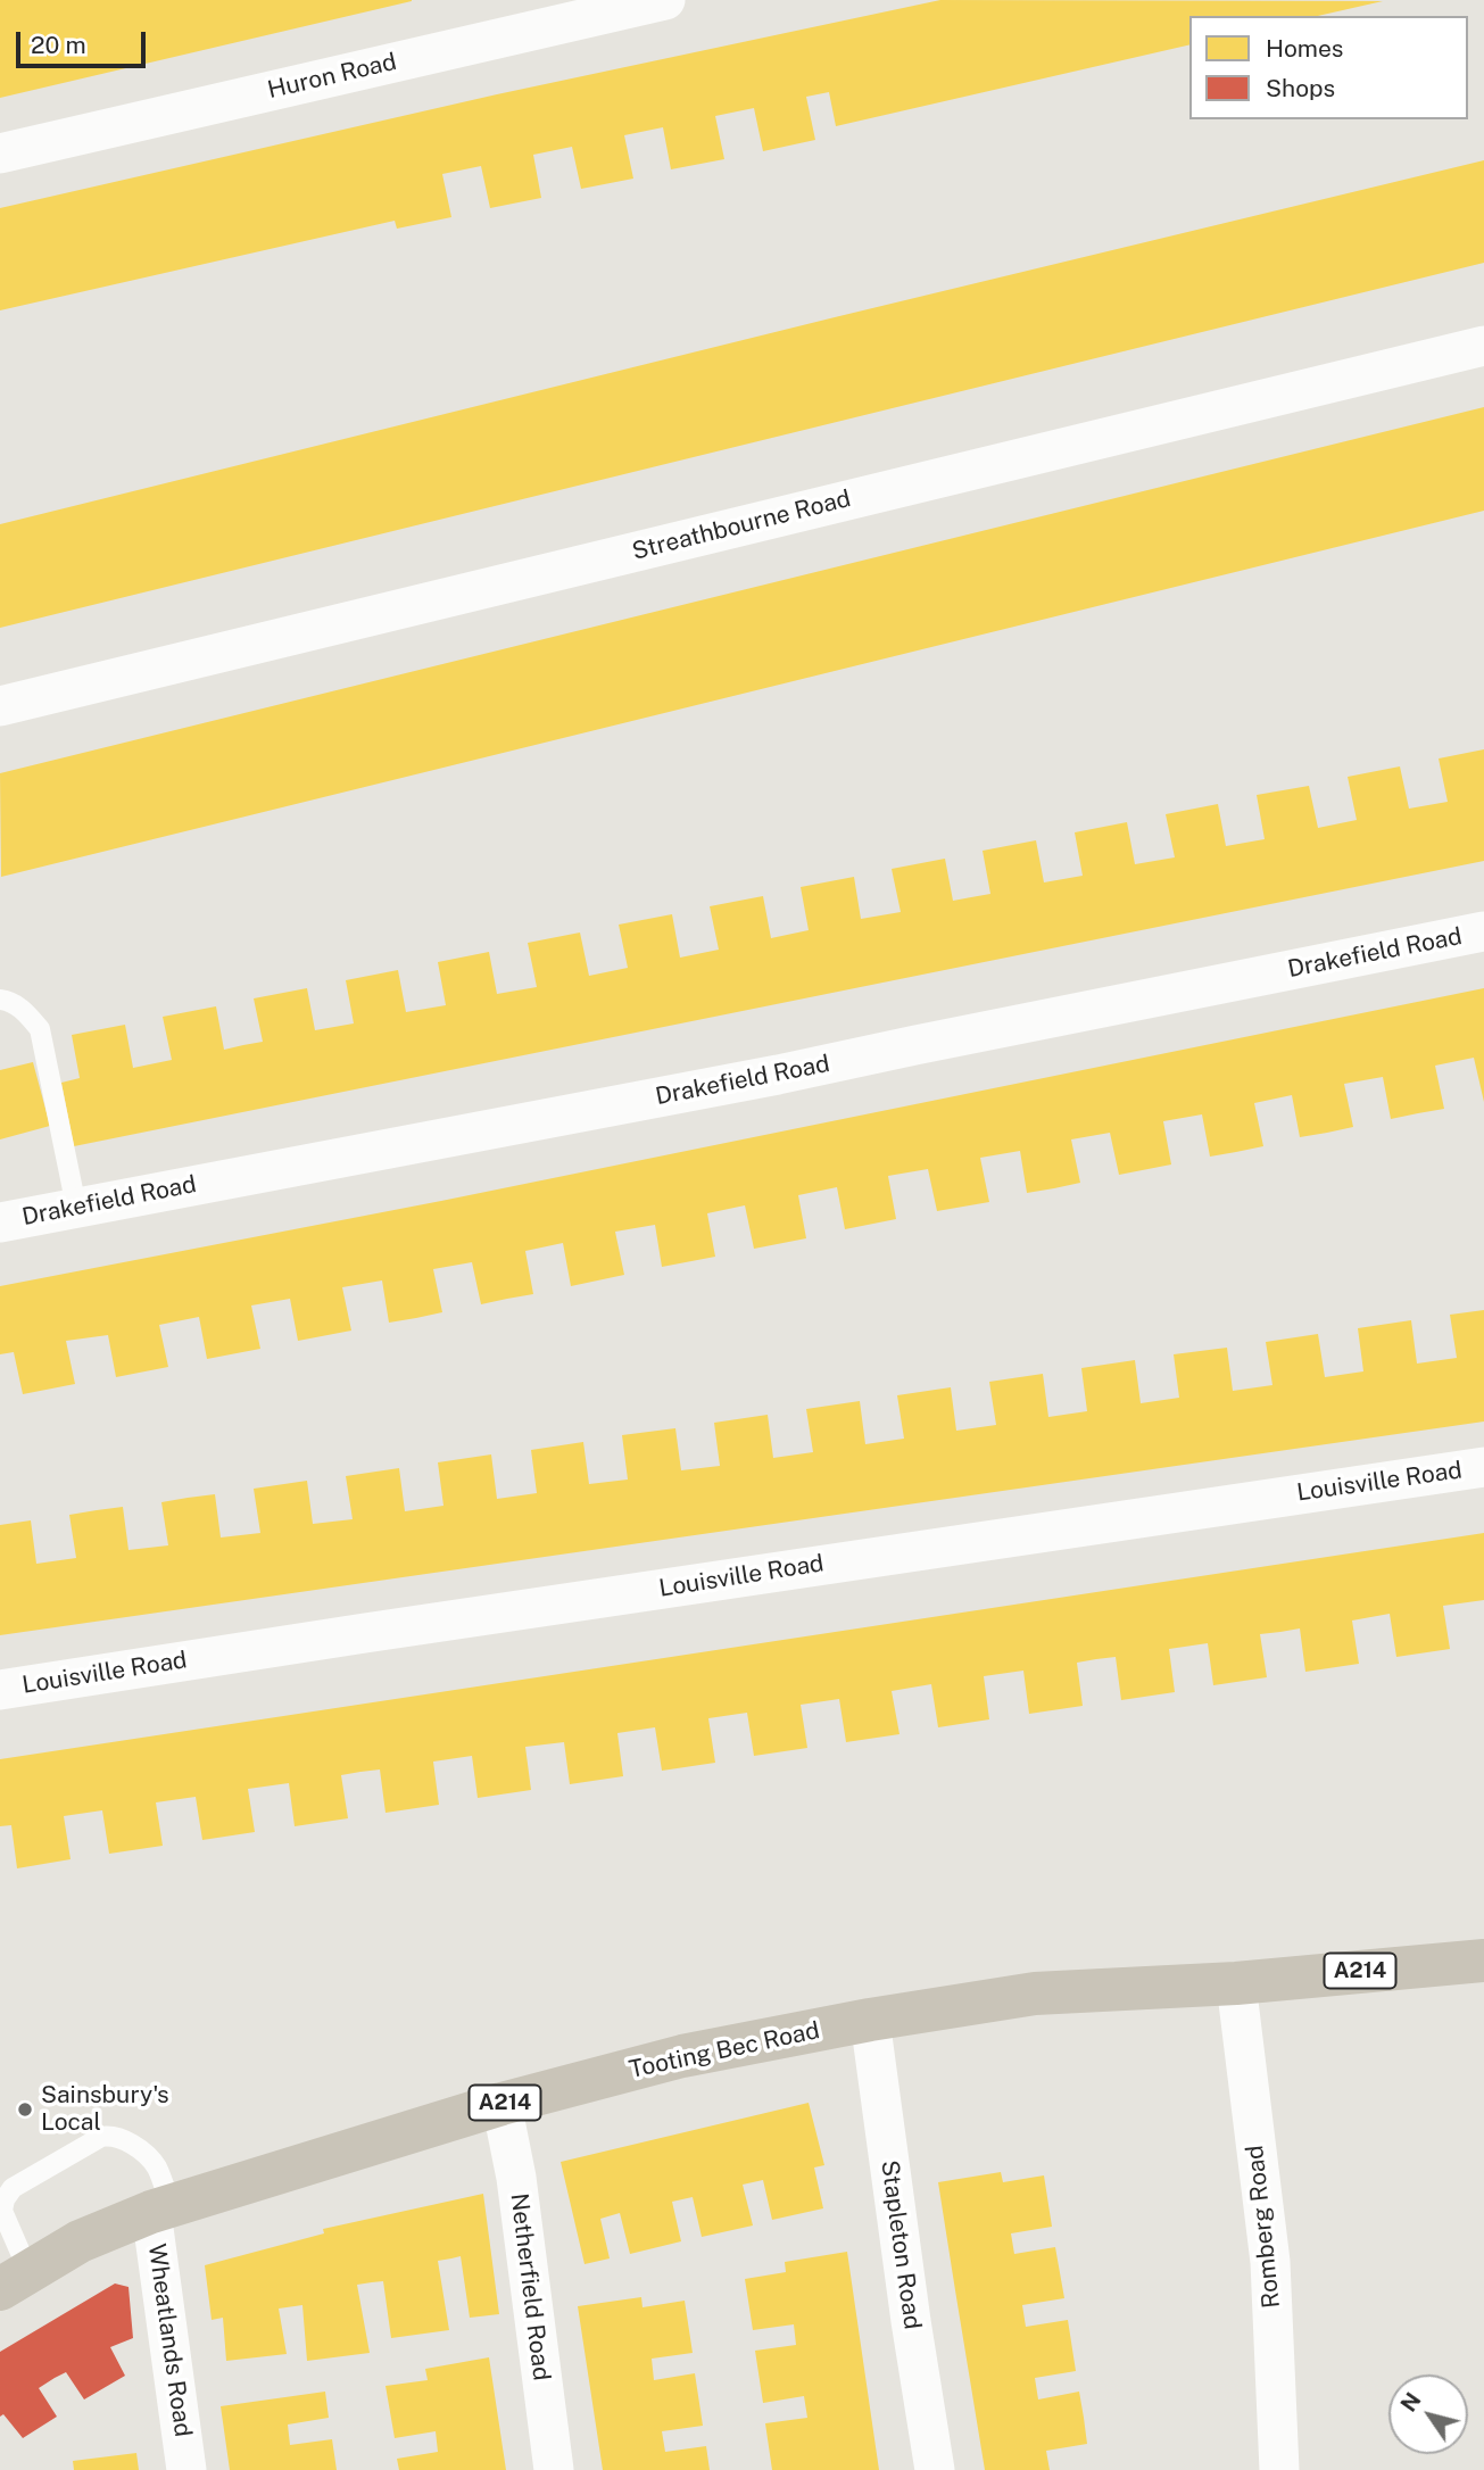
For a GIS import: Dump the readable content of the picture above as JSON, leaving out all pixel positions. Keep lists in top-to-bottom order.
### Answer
{
  "streets": {
    "highway": ["A214", "Tooting Bec Road"],
    "street": [
      "Huron Road",
      "Streathbourne Road",
      "Drakefield Road",
      "Louisville Road",
      "Romberg Road",
      "Stapleton Road",
      "Netherfield Road",
      "Wheatlands Road"
    ]
  },
  "crossings": [
    ["Tooting Bec Road", "Romberg Road"],
    ["Tooting Bec Road", "Stapleton Road"],
    ["Tooting Bec Road", "Netherfield Road"],
    ["Tooting Bec Road", "Wheatlands Road"]
  ],
  "places": ["Sainsbury's Local"],
  "legend": ["Homes", "Shops"],
  "scale_bar": "20 m",
  "north": "top left"
}
